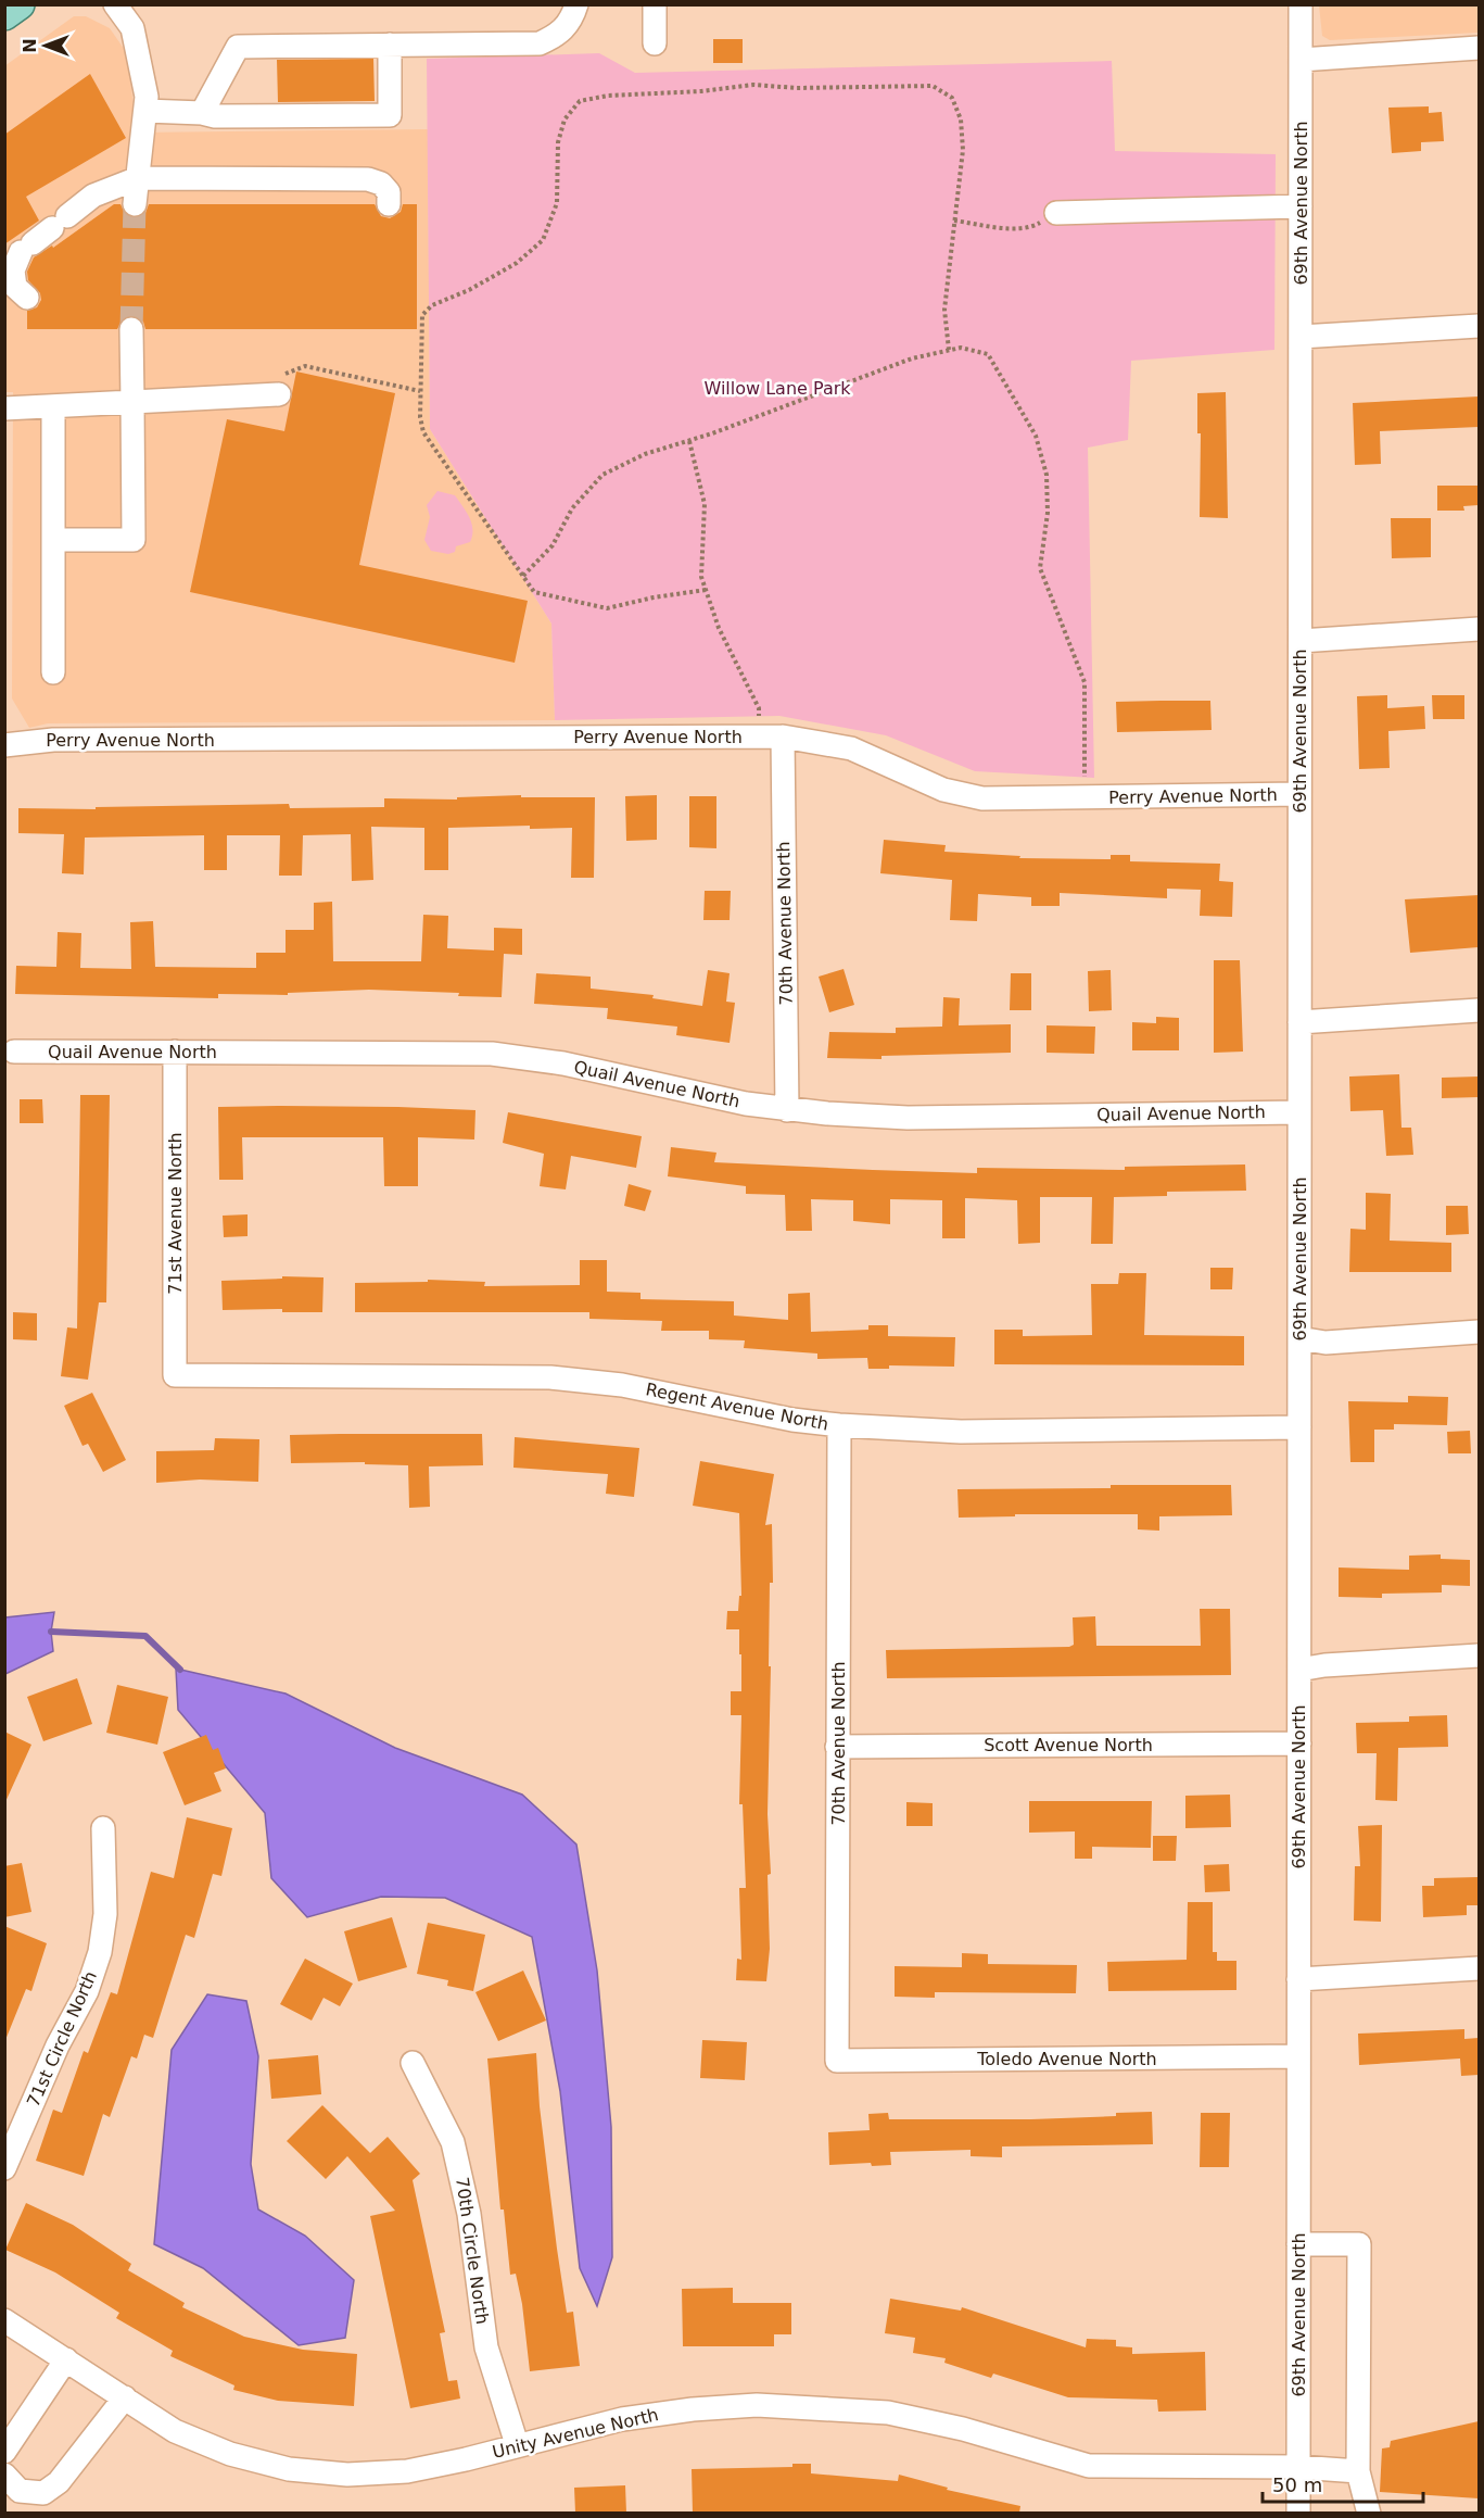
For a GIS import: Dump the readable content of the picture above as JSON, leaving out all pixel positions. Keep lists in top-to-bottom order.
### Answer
{
  "streets": {
    "street": [
      "69th Avenue North",
      "Perry Avenue North",
      "70th Avenue North",
      "Quail Avenue North",
      "71st Avenue North",
      "Regent Avenue North",
      "Scott Avenue North",
      "71st Circle North",
      "Toledo Avenue North",
      "70th Circle North",
      "Unity Avenue North"
    ]
  },
  "crossings": [
    ["69th Avenue North", "Perry Avenue North"],
    ["69th Avenue North", "Quail Avenue North"],
    ["69th Avenue North", "Regent Avenue North"],
    ["69th Avenue North", "Scott Avenue North"],
    ["69th Avenue North", "Toledo Avenue North"],
    ["69th Avenue North", "Unity Avenue North"],
    ["Perry Avenue North", "70th Avenue North"],
    ["70th Avenue North", "Quail Avenue North"],
    ["70th Avenue North", "Regent Avenue North"],
    ["70th Avenue North", "Scott Avenue North"],
    ["70th Avenue North", "Toledo Avenue North"],
    ["Quail Avenue North", "71st Avenue North"],
    ["71st Avenue North", "Regent Avenue North"],
    ["70th Circle North", "Unity Avenue North"]
  ],
  "parks": ["Willow Lane Park"],
  "scale_bar": "50 m",
  "north": "left"
}
